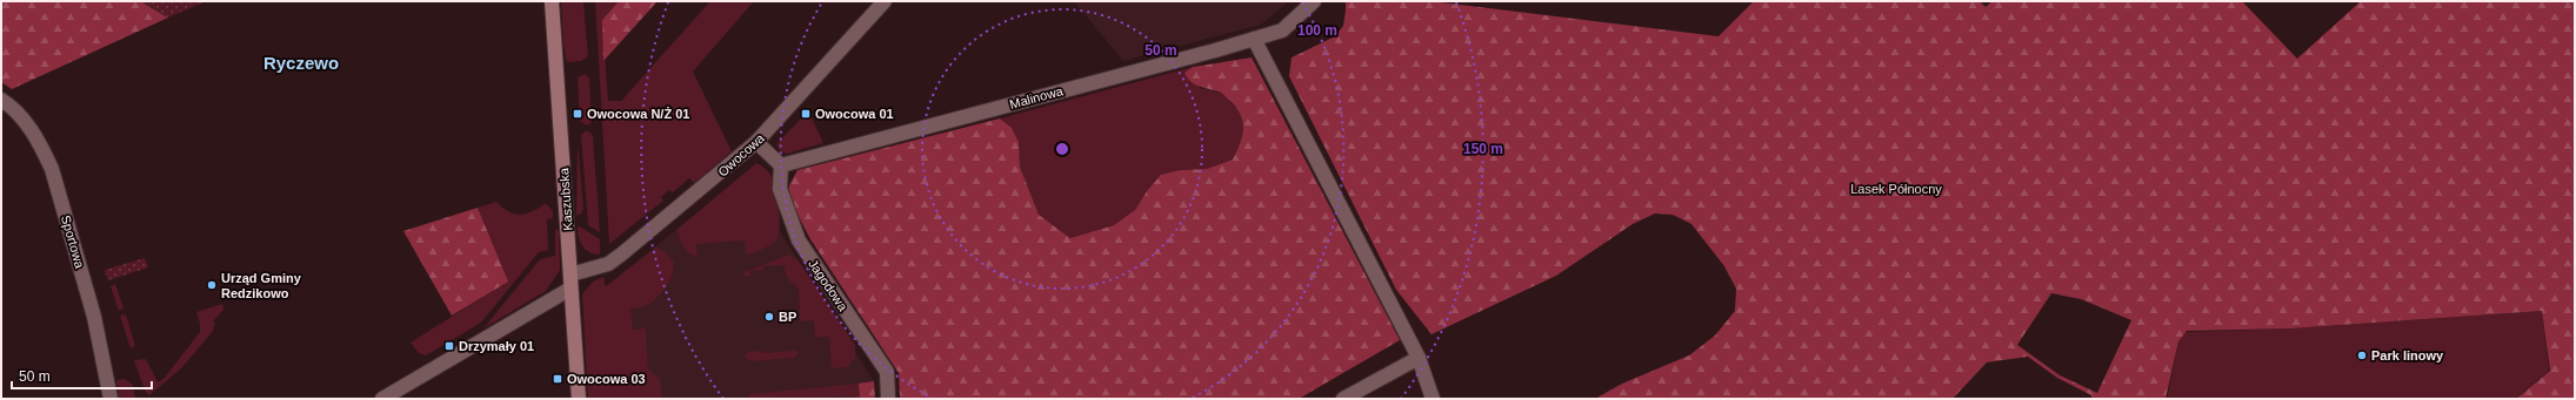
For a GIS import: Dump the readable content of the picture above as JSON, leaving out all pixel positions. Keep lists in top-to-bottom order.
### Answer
{
  "streets": {
    "main road": ["Kaszubska"],
    "street": [
      "Malinowa",
      "Owocowa",
      "Sportowa",
      "Jagodowa"
    ]
  },
  "crossings": [
    ["Malinowa", "Jagodowa"],
    ["Owocowa", "Kaszubska"]
  ],
  "districts": ["Ryczewo"],
  "parks": ["Lasek Północny"],
  "places": {
    "transit": [
      "Owocowa N/Ż 01",
      "Owocowa 01",
      "Drzymały 01",
      "Owocowa 03"
    ],
    "other": ["Urząd Gminy Redzikowo", "BP", "Park linowy"]
  },
  "scale_bar": "50 m",
  "rings": ["100 m", "50 m", "150 m"]
}
